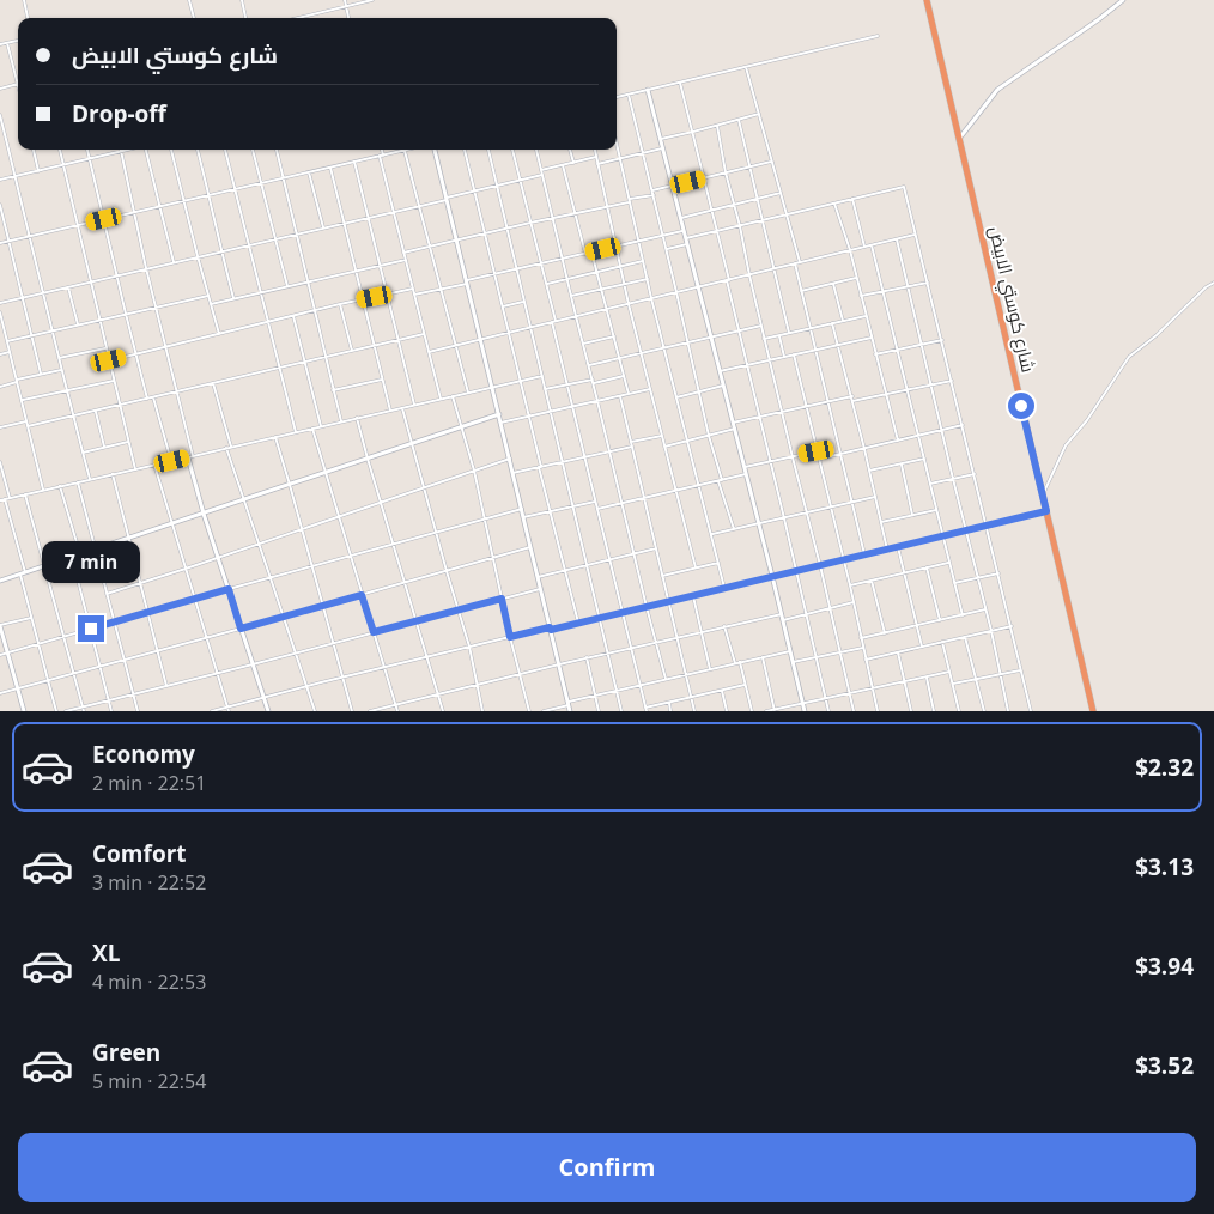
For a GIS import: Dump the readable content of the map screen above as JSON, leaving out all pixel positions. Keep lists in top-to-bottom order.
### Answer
{
  "streets": {
    "highway": ["شارع كوستي الابيض"]
  },
  "page": {
    "banner": ["شارع كوستي الابيض", "Drop-off"],
    "bubble": "7 min",
    "list": [
      {
        "name": "Economy",
        "note": "2 min · 22:51",
        "value": "$2.32"
      },
      {
        "name": "Comfort",
        "note": "3 min · 22:52",
        "value": "$3.13"
      },
      {
        "name": "XL",
        "note": "4 min · 22:53",
        "value": "$3.94"
      },
      {
        "name": "Green",
        "note": "5 min · 22:54",
        "value": "$3.52"
      }
    ],
    "buttons": "Confirm"
  }
}
